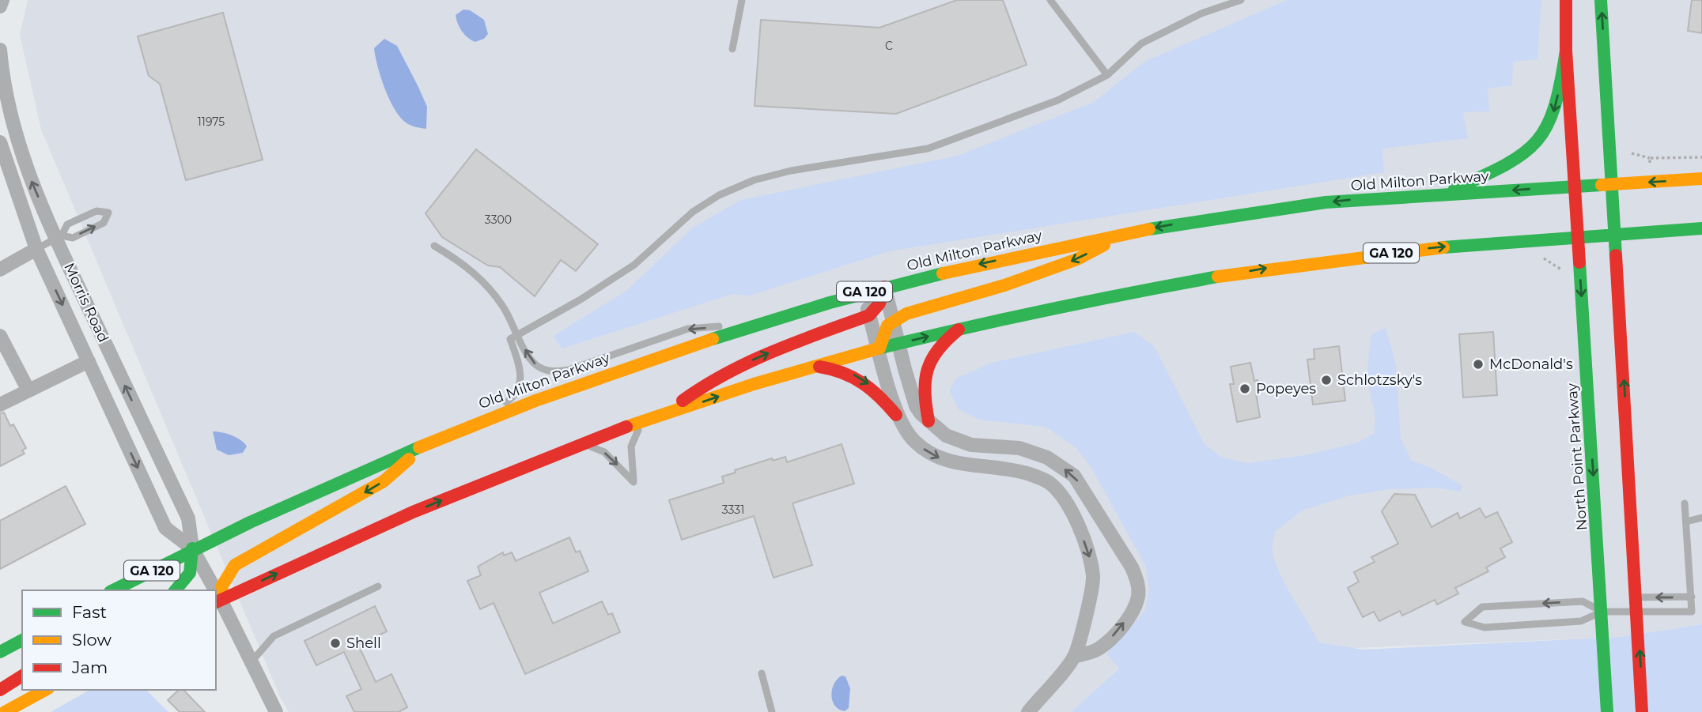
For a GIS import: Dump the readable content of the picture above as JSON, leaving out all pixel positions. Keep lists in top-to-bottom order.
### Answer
{
  "streets": {
    "main road": ["Old Milton Parkway", "GA 120", "North Point Parkway"],
    "street": ["Morris Road"]
  },
  "crossings": [
    ["Old Milton Parkway", "Morris Road"],
    ["Old Milton Parkway", "North Point Parkway"],
    ["GA 120", "Morris Road"],
    ["GA 120", "North Point Parkway"]
  ],
  "places": [
    "McDonald's",
    "Schlotzsky's",
    "Popeyes",
    "Shell"
  ],
  "house_numbers": [
    "C",
    "11975",
    "3300",
    "3331"
  ],
  "legend": ["Fast", "Slow", "Jam"]
}
